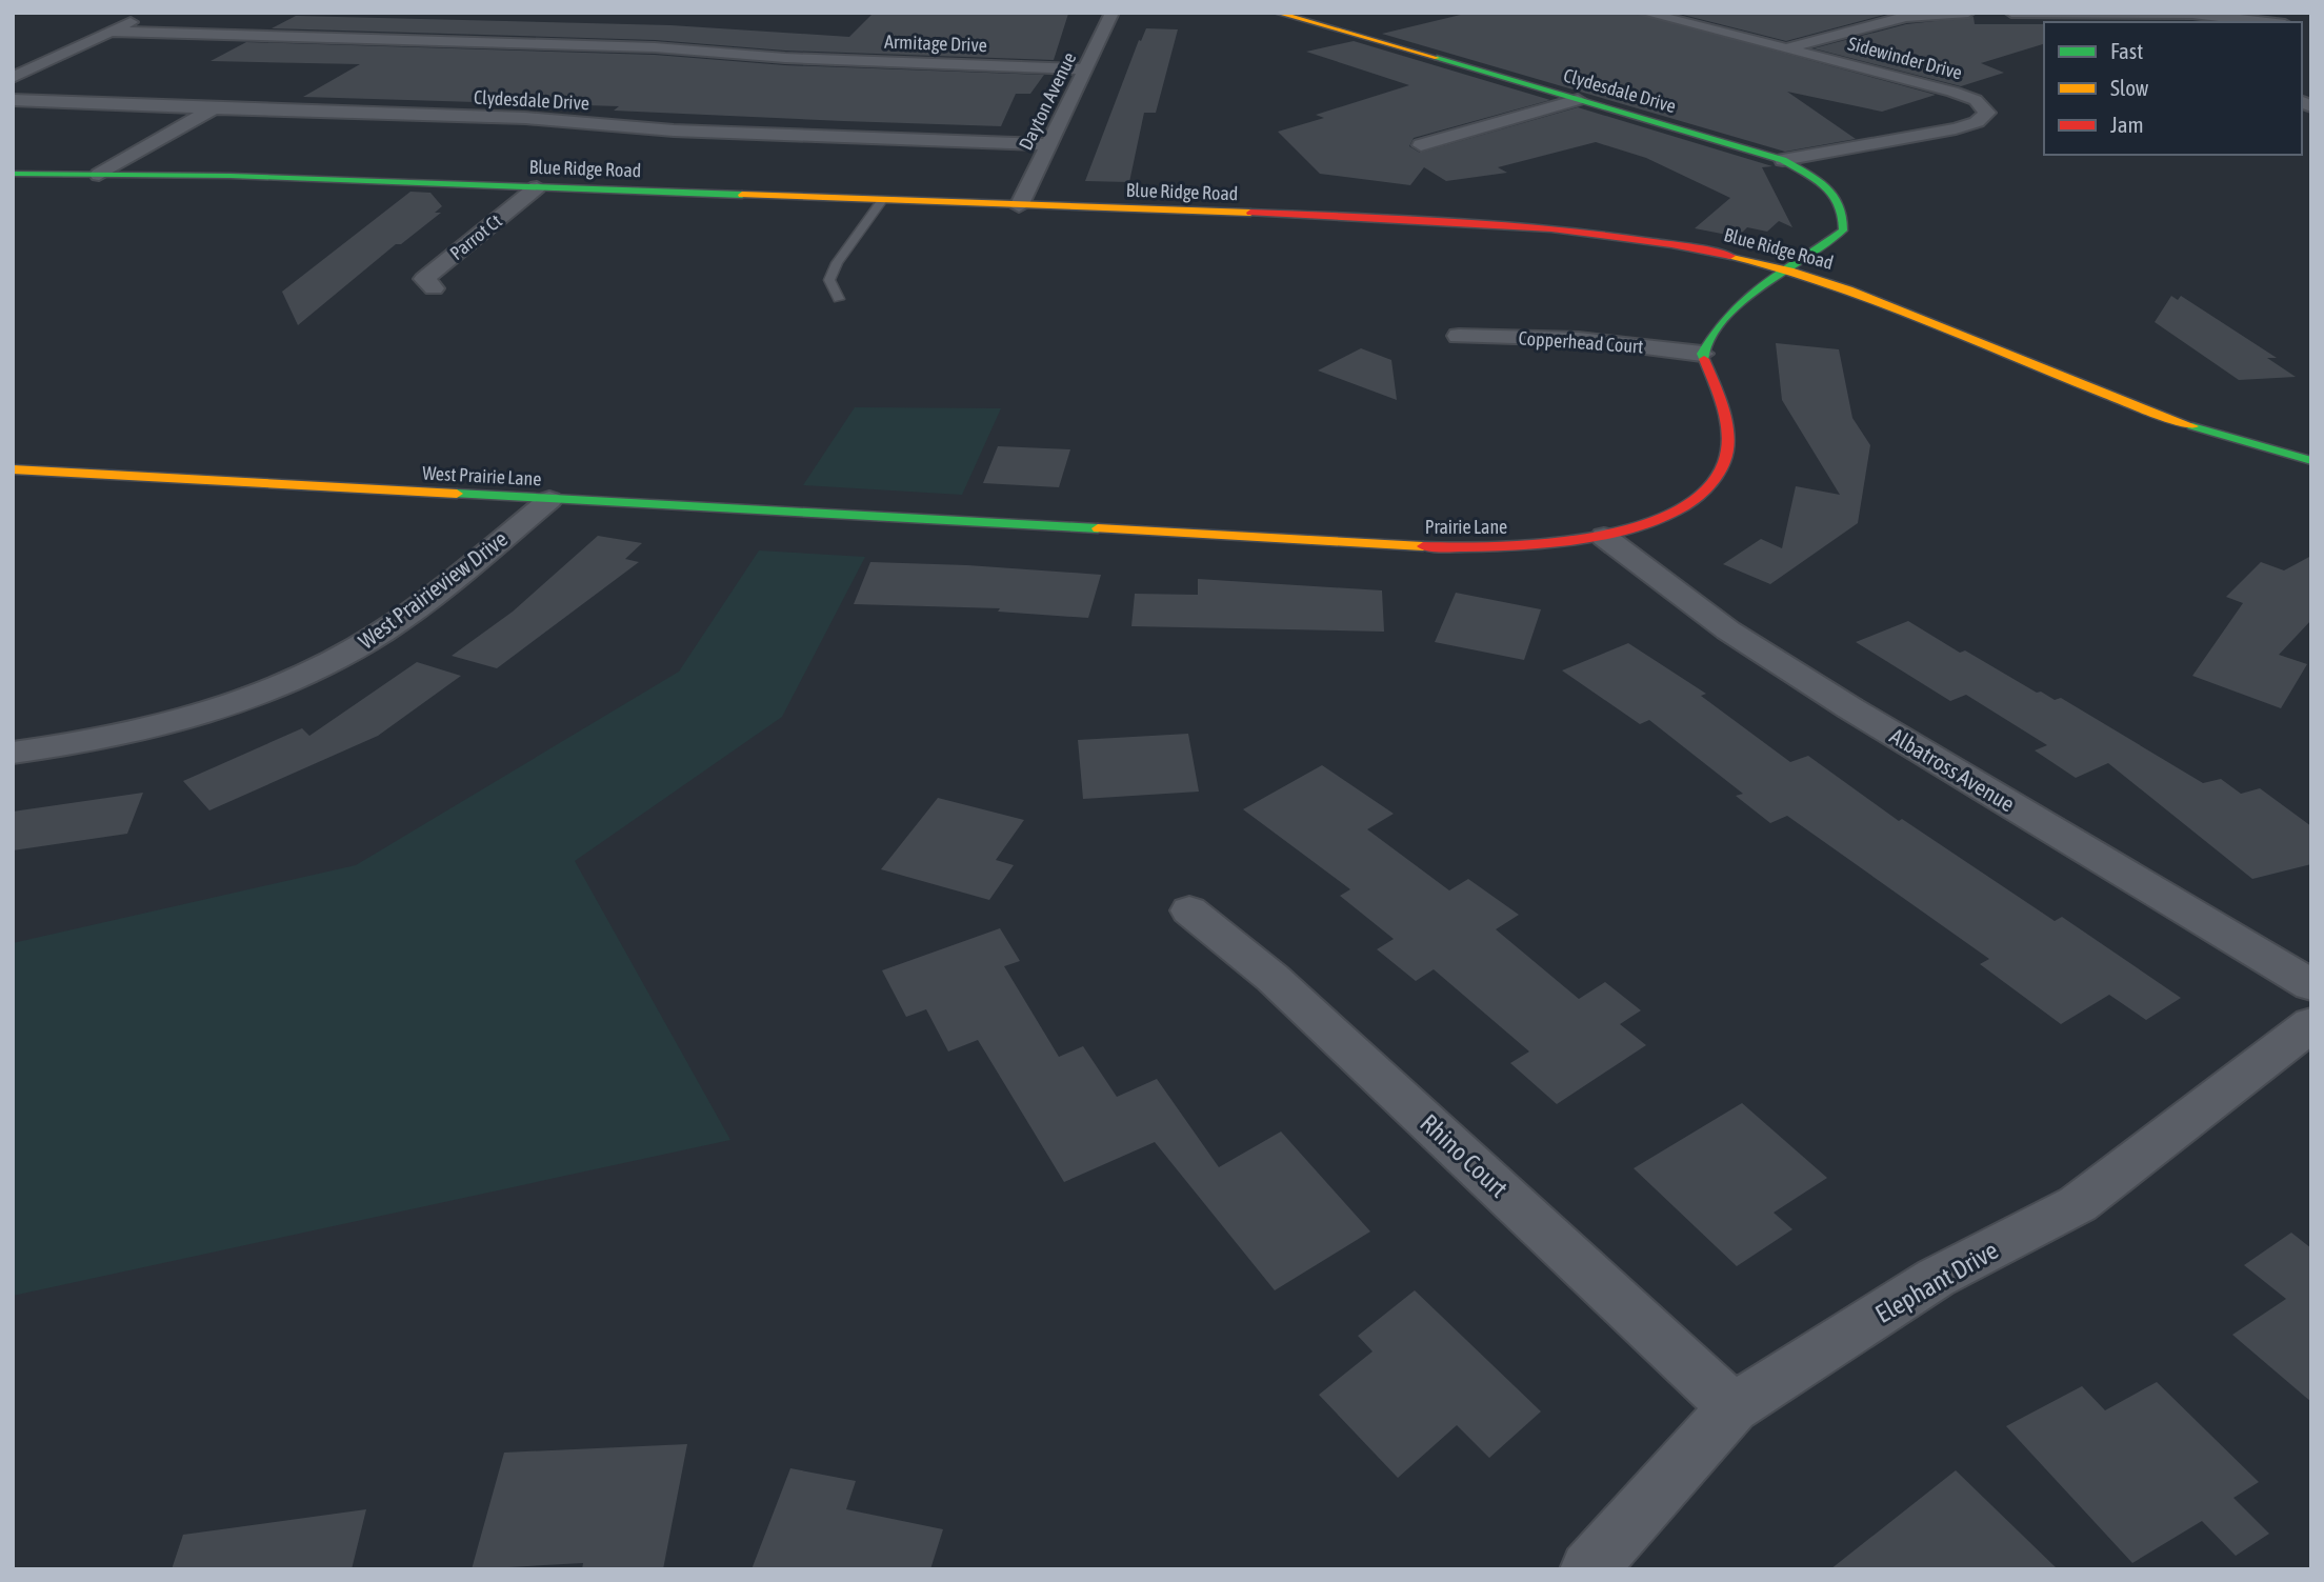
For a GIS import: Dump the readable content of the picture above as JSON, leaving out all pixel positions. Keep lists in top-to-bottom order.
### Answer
{
  "streets": {
    "street": [
      "Armitage Drive",
      "Sidewinder Drive",
      "Clydesdale Drive",
      "Dayton Avenue",
      "Blue Ridge Road",
      "Parrot Ct",
      "Copperhead Court",
      "West Prairie Lane",
      "Prairie Lane",
      "West Prairieview Drive",
      "Albatross Avenue",
      "Rhino Court",
      "Elephant Drive"
    ]
  },
  "crossings": [
    ["Armitage Drive", "Dayton Avenue"],
    ["Sidewinder Drive", "Clydesdale Drive"],
    ["Clydesdale Drive", "Dayton Avenue"],
    ["Clydesdale Drive", "Blue Ridge Road"],
    ["Dayton Avenue", "Blue Ridge Road"],
    ["Blue Ridge Road", "Parrot Ct"],
    ["Copperhead Court", "Prairie Lane"],
    ["West Prairie Lane", "Prairie Lane"],
    ["West Prairie Lane", "West Prairieview Drive"],
    ["Prairie Lane", "Albatross Avenue"],
    ["Rhino Court", "Elephant Drive"]
  ],
  "legend": ["Fast", "Slow", "Jam"]
}
